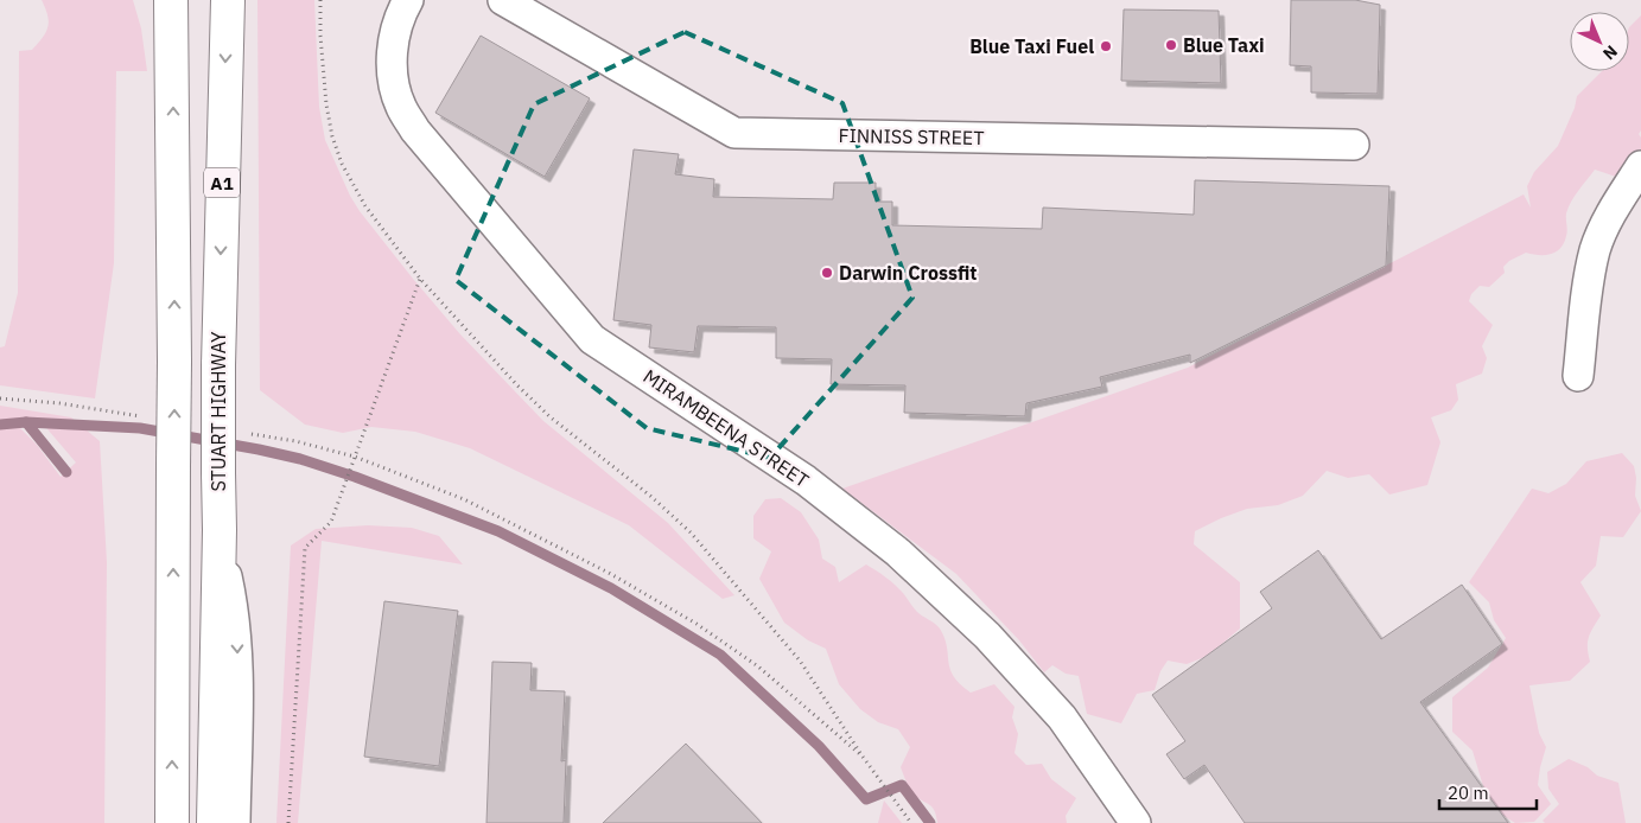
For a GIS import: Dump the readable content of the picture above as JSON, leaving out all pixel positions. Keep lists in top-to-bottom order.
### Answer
{
  "streets": {
    "highway": ["A1", "STUART HIGHWAY"],
    "street": ["FINNISS STREET", "MIRAMBEENA STREET"]
  },
  "places": ["Blue Taxi", "Blue Taxi Fuel", "Darwin Crossfit"],
  "scale_bar": "20 m",
  "north": "bottom right"
}
